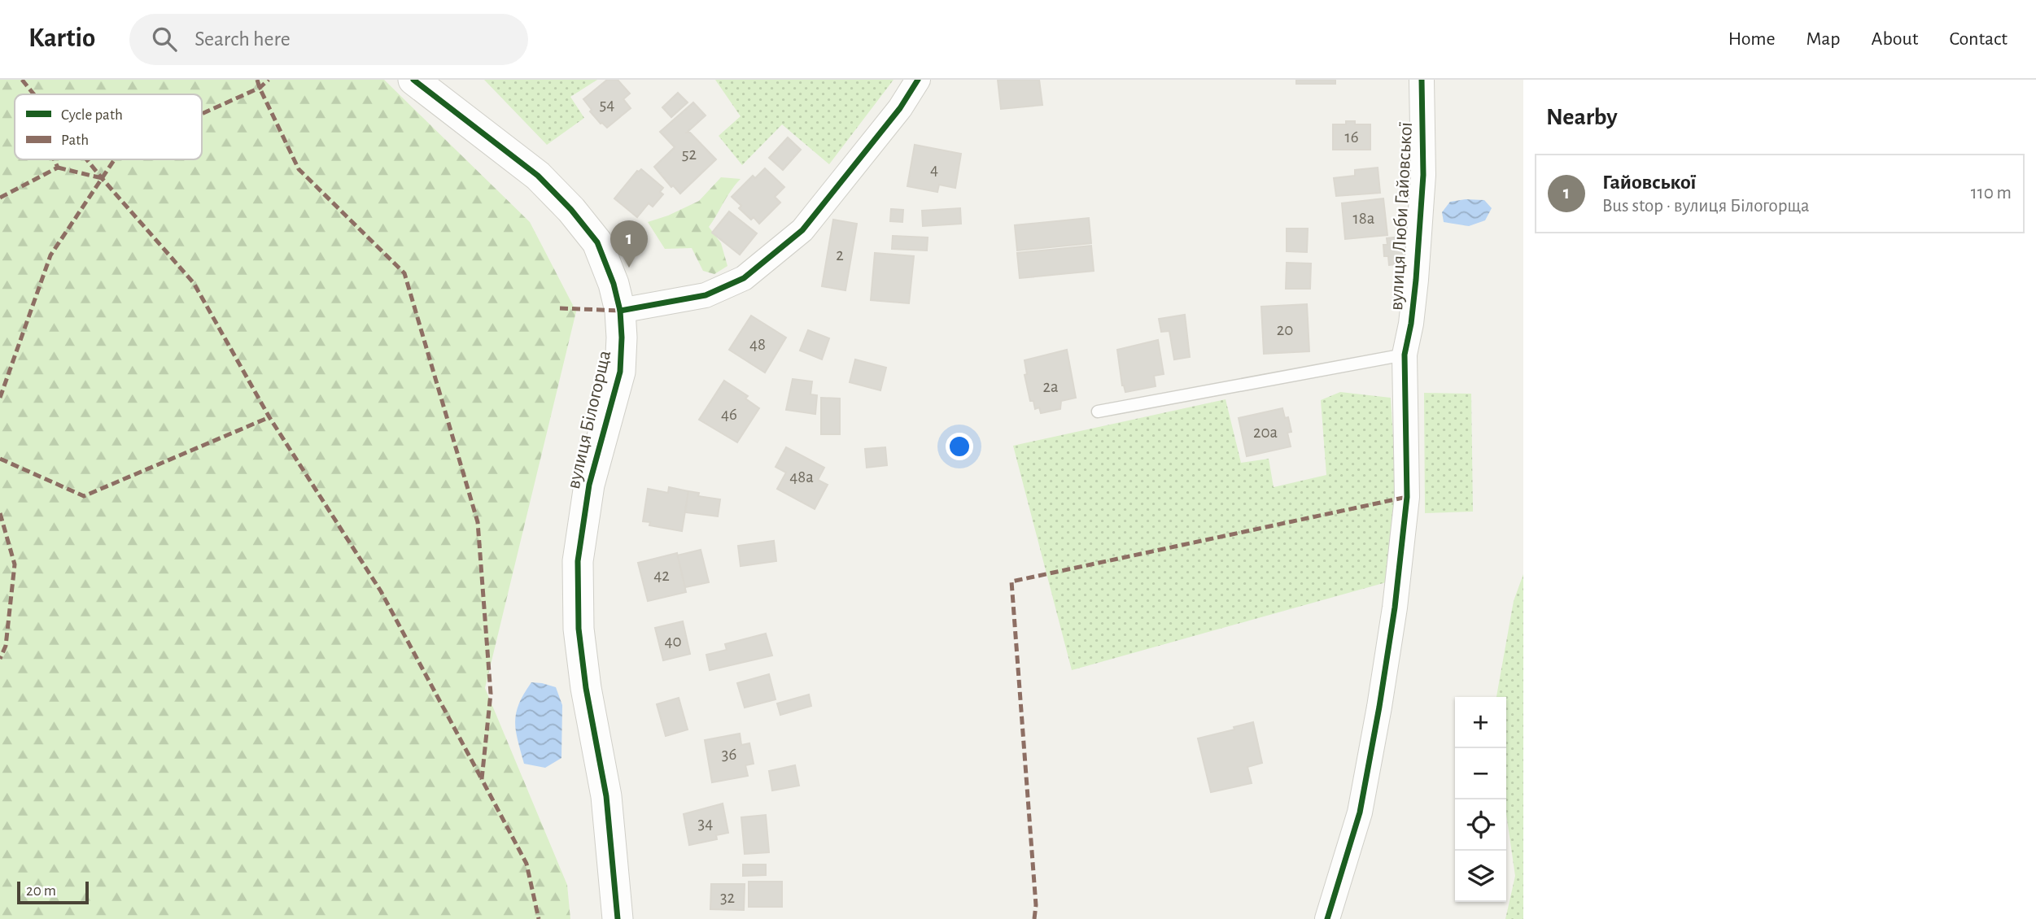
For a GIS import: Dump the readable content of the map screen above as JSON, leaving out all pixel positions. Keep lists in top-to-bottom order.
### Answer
{
  "streets": {
    "street": ["вулиця Люби Гайовської", "вулиця Білогорща"]
  },
  "house_numbers": [
    "54",
    "16",
    "52",
    "4",
    "18а",
    "2",
    "20",
    "48",
    "2а",
    "46",
    "20а",
    "48а",
    "42",
    "40",
    "36",
    "34",
    "32"
  ],
  "legend": ["Cycle path", "Path"],
  "scale_bar": "20 m",
  "page": {
    "header": "Kartio",
    "search": "Search here",
    "nav": [
      "Home",
      "Map",
      "About",
      "Contact"
    ],
    "heading": "Nearby",
    "list": [
      {
        "mark": "1",
        "name": "Гайовської",
        "note": "Bus stop · вулиця Білогорща",
        "value": "110 m"
      }
    ],
    "pins": "1",
    "map_buttons": ["+", "−"],
    "scale": "20 m"
  }
}
